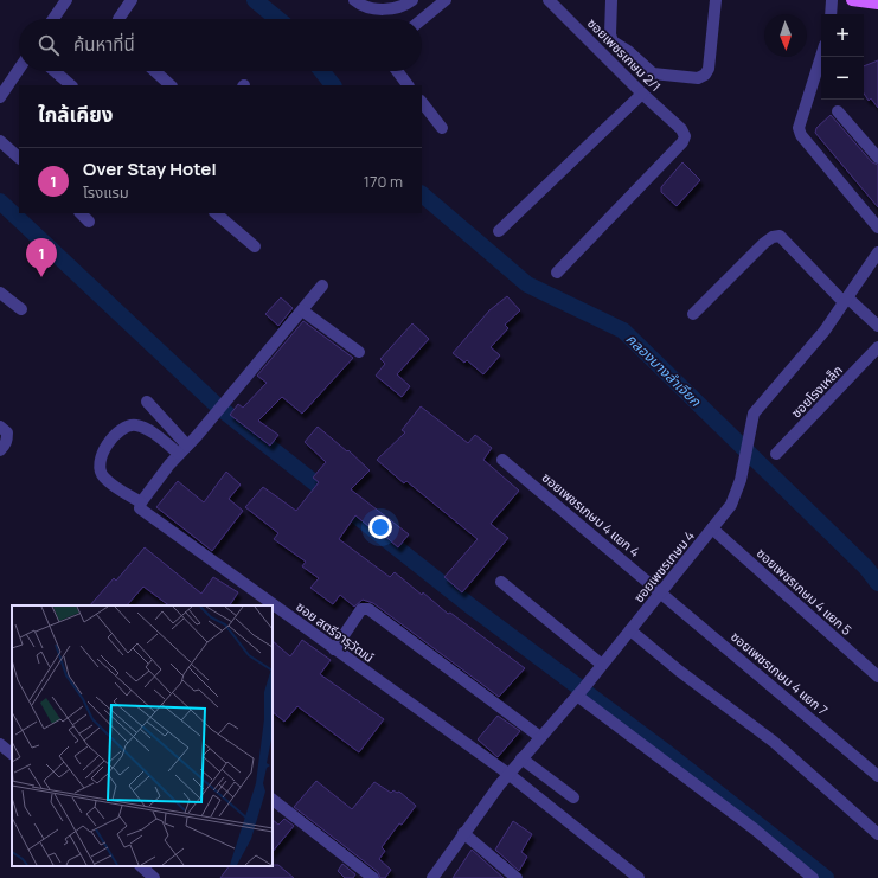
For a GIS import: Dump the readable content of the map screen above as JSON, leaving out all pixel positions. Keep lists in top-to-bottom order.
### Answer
{
  "streets": {
    "street": [
      "ซอยเพชรเกษม 2/1",
      "ซอยโรงเหล็ก",
      "ซอยเพชรเกษม 4 แยก 4",
      "ซอยเพชรเกษม 4",
      "ซอยเพชรเกษม 4 แยก 5",
      "ซอย สตรีจารุวัฒน์",
      "ซอยเพชรเกษม 4 แยก 7"
    ]
  },
  "crossings": [
    ["ซอยเพชรเกษม 4 แยก 4", "ซอยเพชรเกษม 4"],
    ["ซอยเพชรเกษม 4 แยก 4", "ซอยเพชรเกษม 4 แยก 7"],
    ["ซอยเพชรเกษม 4", "ซอยเพชรเกษม 4 แยก 5"],
    ["ซอยเพชรเกษม 4", "ซอย สตรีจารุวัฒน์"],
    ["ซอยเพชรเกษม 4", "ซอยเพชรเกษม 4 แยก 7"]
  ],
  "water": ["คลองบางลำเจียก"],
  "north": "bottom",
  "page": {
    "map_buttons": ["+", "−"],
    "search": "ค้นหาที่นี่",
    "heading": "ใกล้เคียง",
    "list": [
      {
        "mark": "1",
        "name": "Over Stay Hotel",
        "note": "โรงแรม",
        "value": "170 m"
      }
    ],
    "pins": "1"
  }
}
